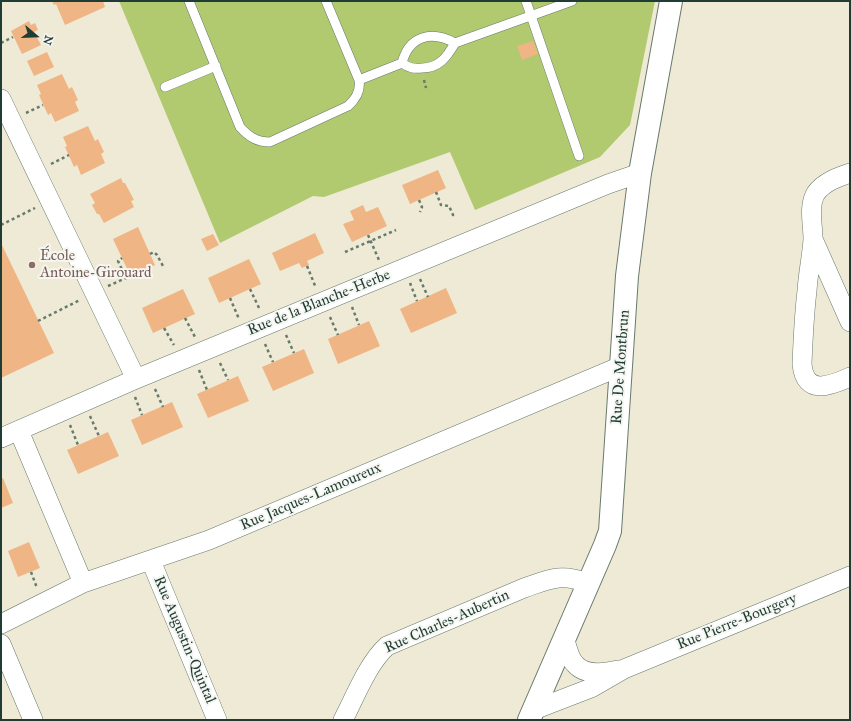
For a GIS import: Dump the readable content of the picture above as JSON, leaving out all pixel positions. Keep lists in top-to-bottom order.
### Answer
{
  "streets": {
    "street": [
      "Rue de la Blanche-Herbe",
      "Rue De Montbrun",
      "Rue Jacques-Lamoureux",
      "Rue Charles-Aubertin",
      "Rue Pierre-Bourgery",
      "Rue Augustin-Quintal"
    ]
  },
  "crossings": [
    ["Rue de la Blanche-Herbe", "Rue De Montbrun"],
    ["Rue De Montbrun", "Rue Jacques-Lamoureux"],
    ["Rue De Montbrun", "Rue Charles-Aubertin"],
    ["Rue De Montbrun", "Rue Pierre-Bourgery"],
    ["Rue Jacques-Lamoureux", "Rue Augustin-Quintal"]
  ],
  "places": ["École Antoine-Girouard"],
  "north": "right"
}
